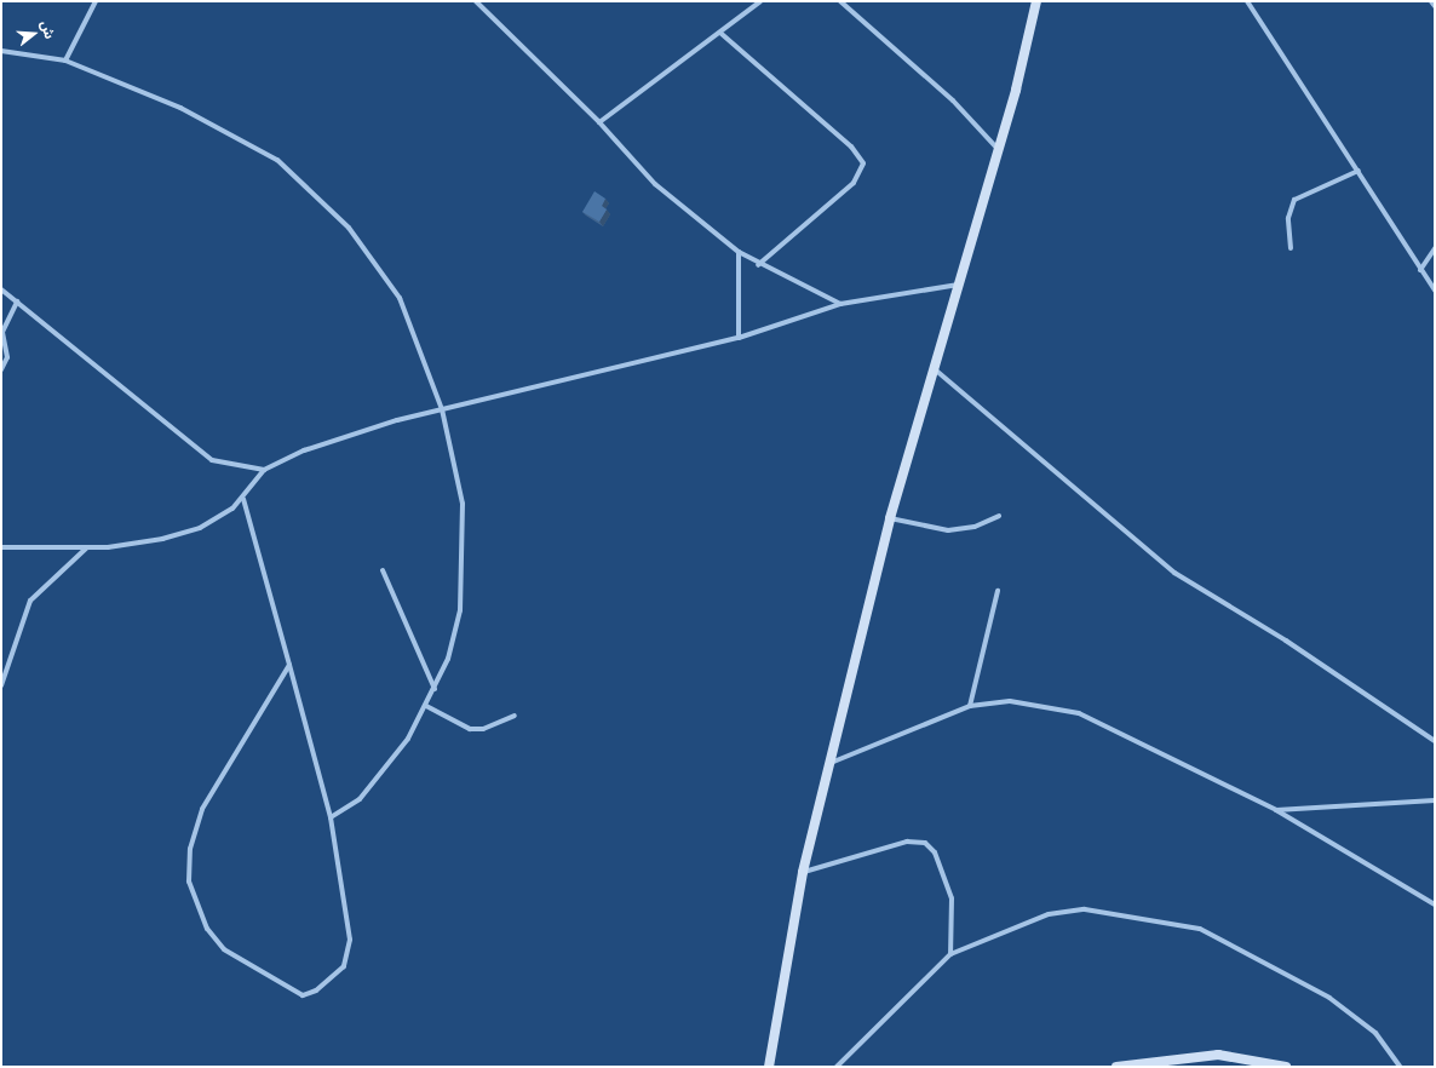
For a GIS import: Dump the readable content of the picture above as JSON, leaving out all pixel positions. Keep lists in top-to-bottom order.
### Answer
{
  "north": "right"
}
